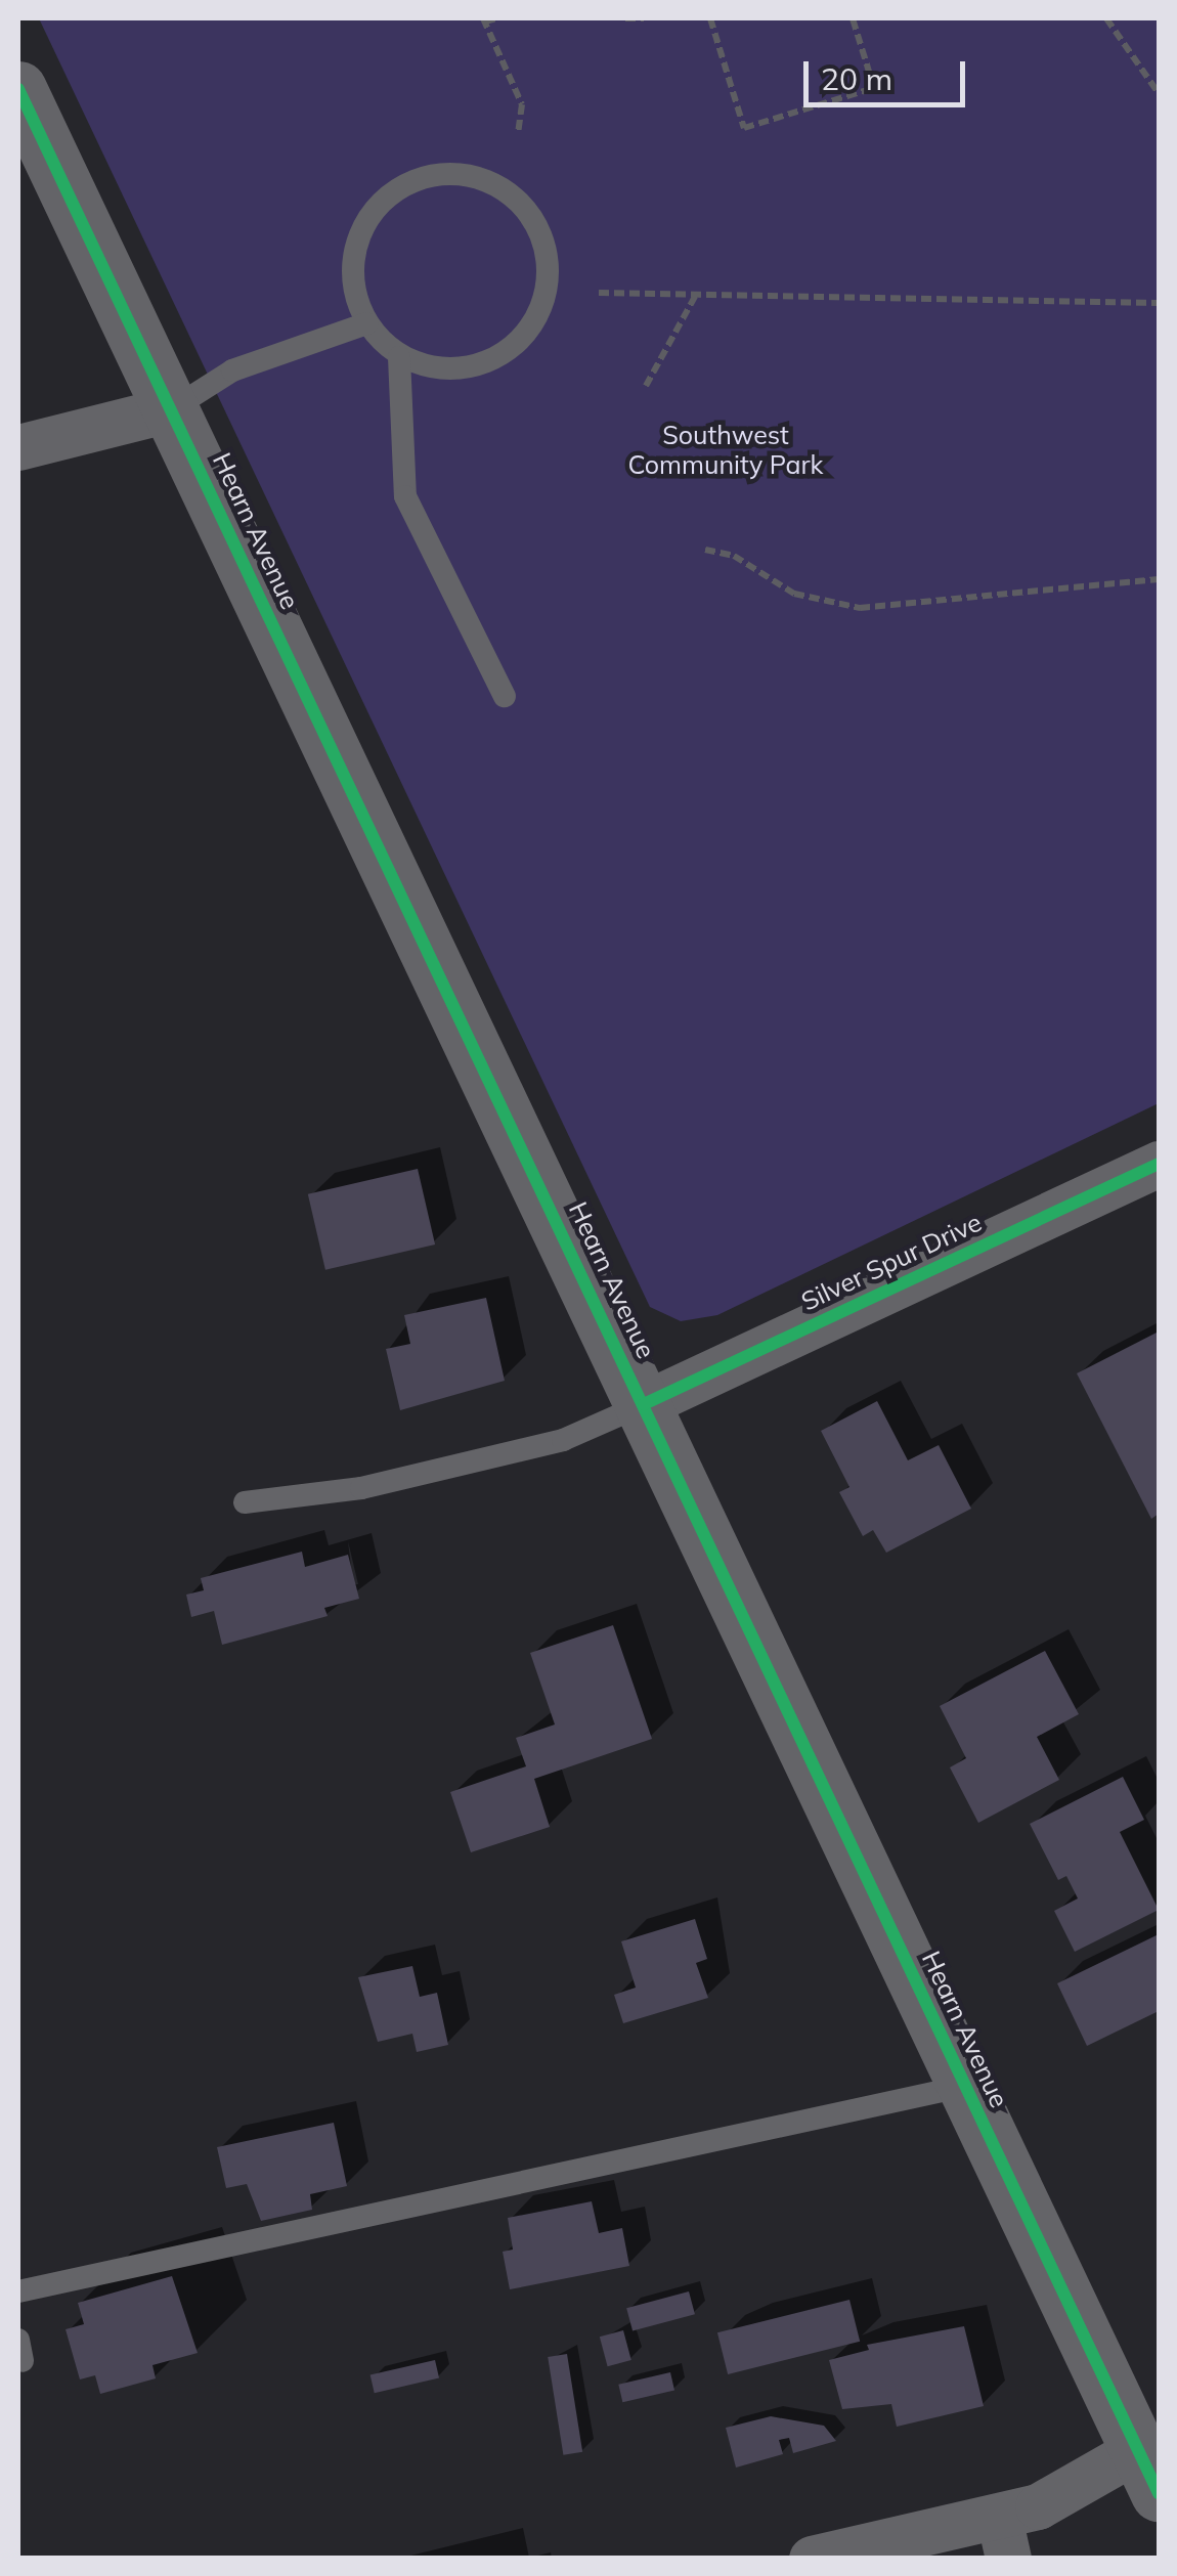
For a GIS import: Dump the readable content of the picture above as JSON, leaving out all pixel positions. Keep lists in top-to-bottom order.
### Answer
{
  "streets": {
    "main road": ["Hearn Avenue"],
    "street": ["Silver Spur Drive"]
  },
  "crossings": [
    ["Hearn Avenue", "Silver Spur Drive"]
  ],
  "parks": ["Southwest Community Park"],
  "scale_bar": "20 m"
}
